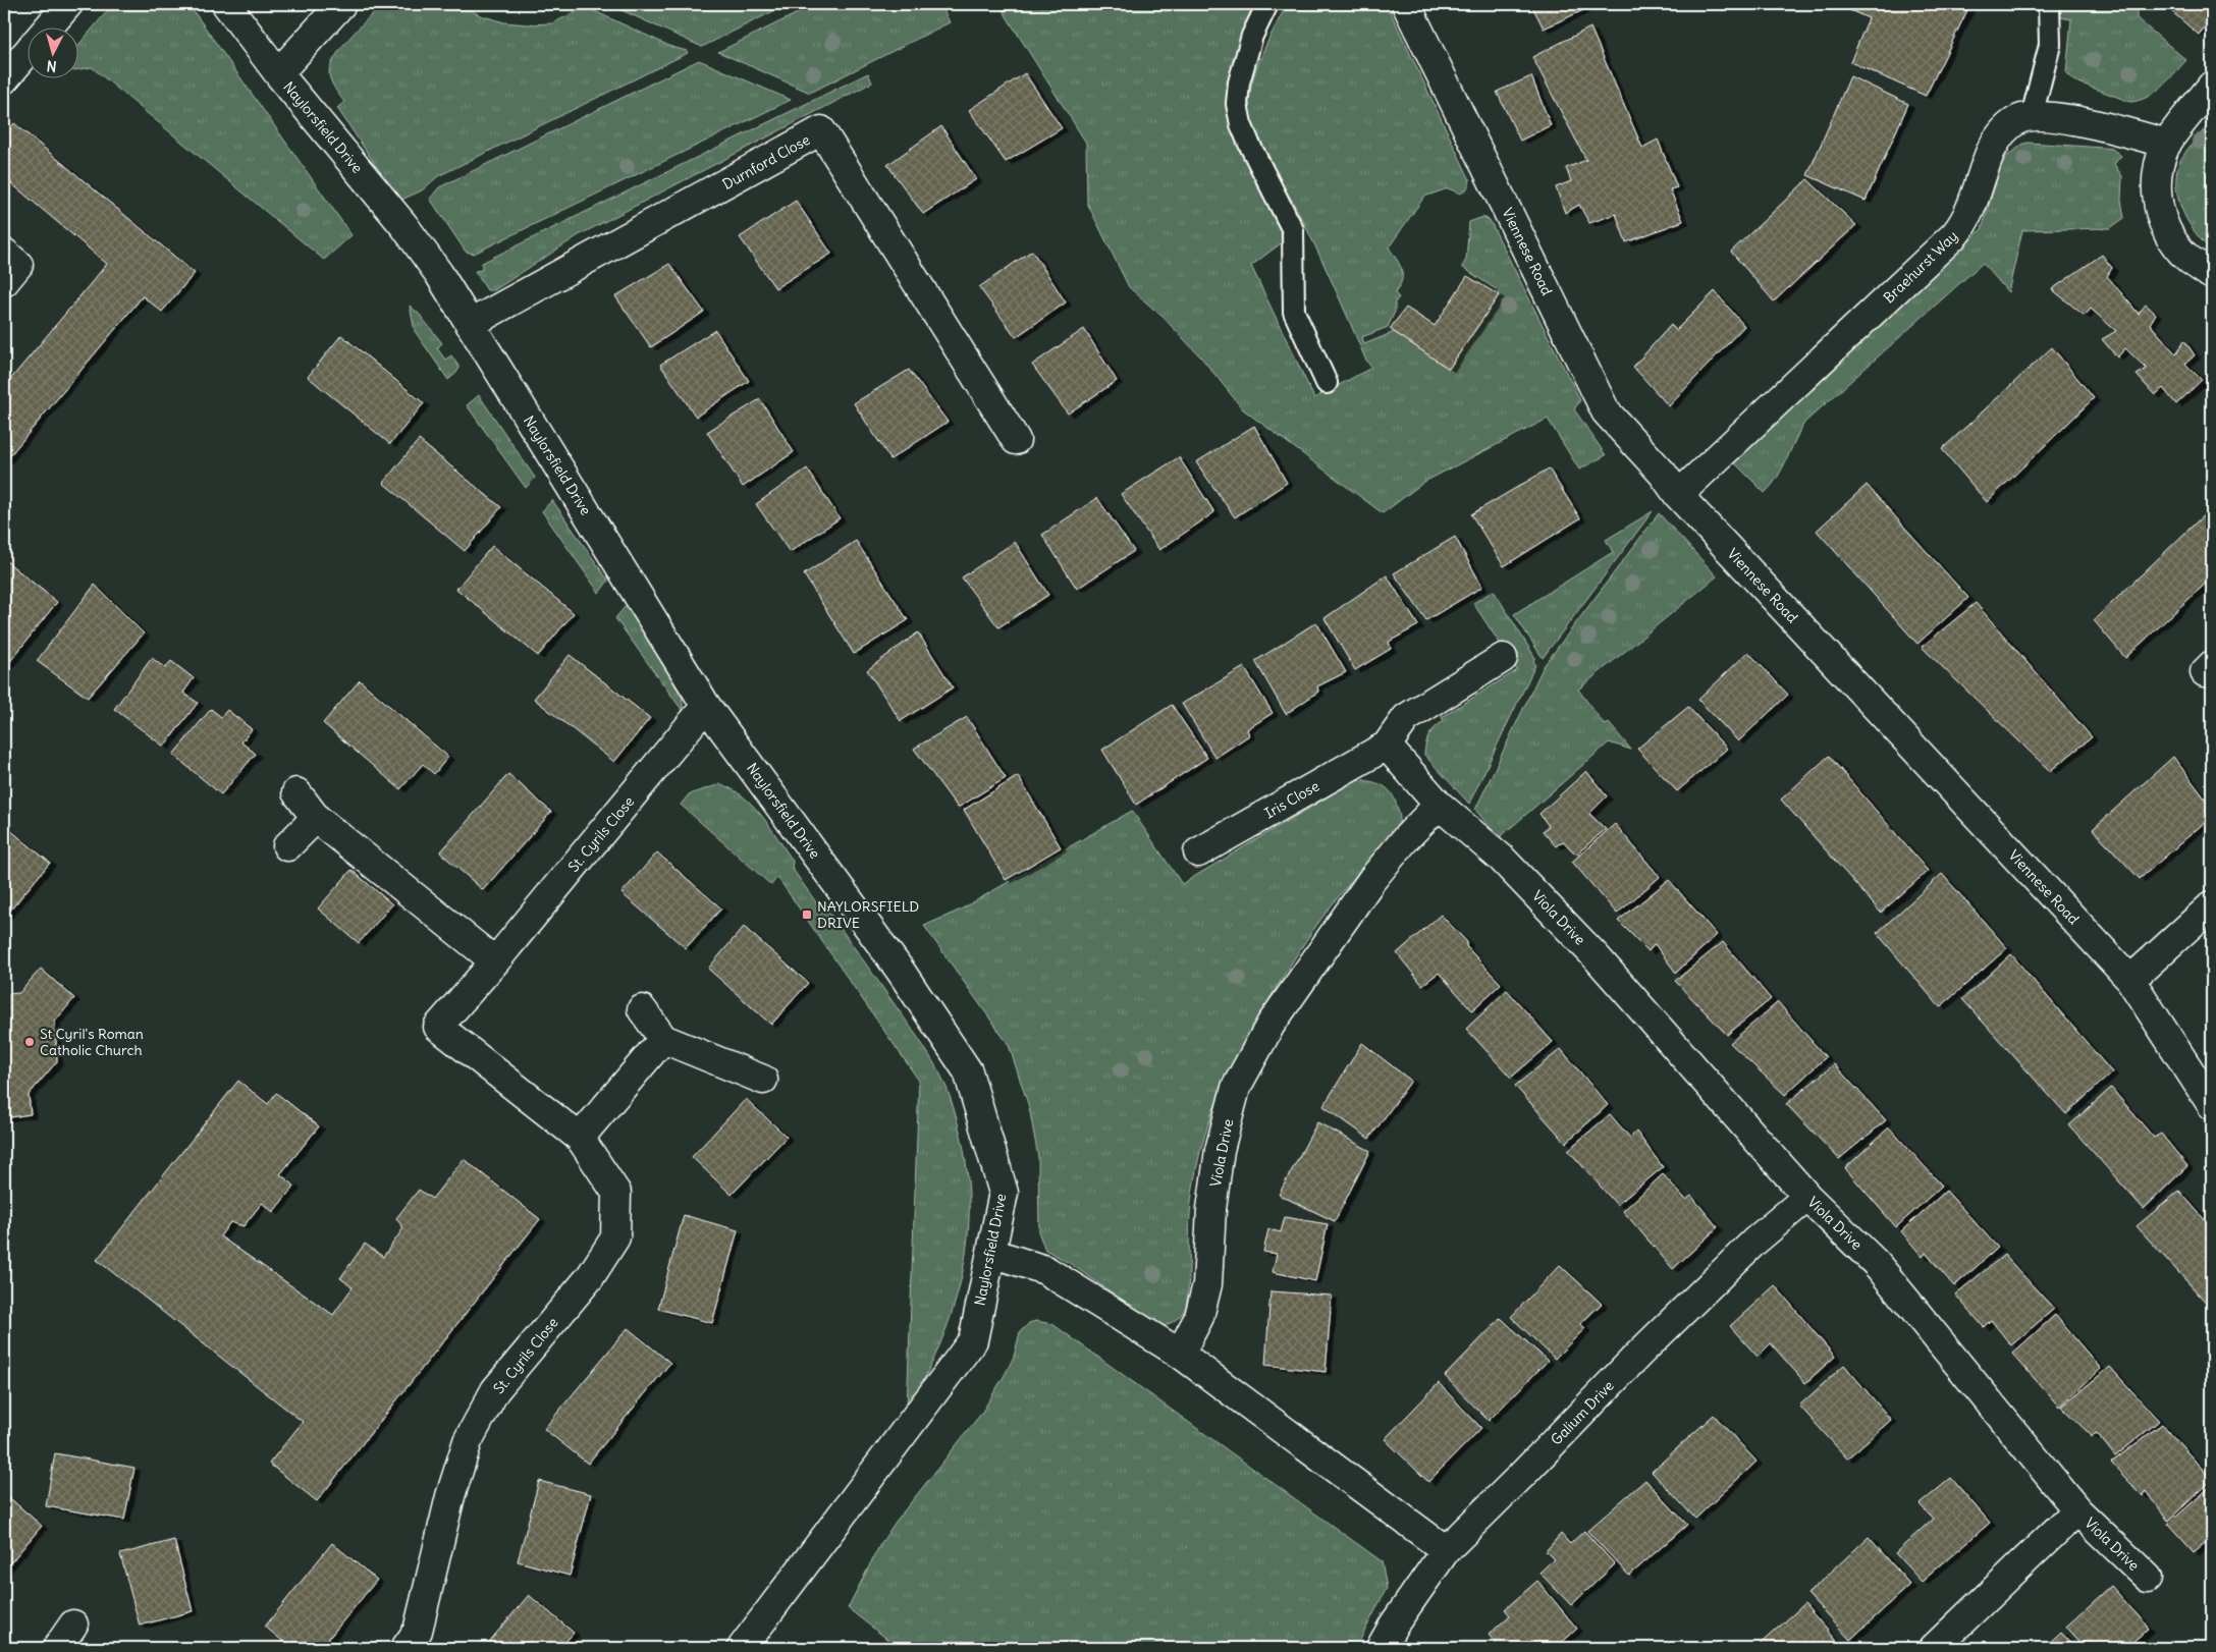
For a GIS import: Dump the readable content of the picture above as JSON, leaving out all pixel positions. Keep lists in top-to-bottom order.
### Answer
{
  "streets": {
    "street": [
      "Naylorsfield Drive",
      "Durnford Close",
      "Viennese Road",
      "Braehurst Way",
      "Iris Close",
      "St. Cyrils Close",
      "Viola Drive",
      "Galium Drive"
    ]
  },
  "crossings": [
    ["Naylorsfield Drive", "Durnford Close"],
    ["Naylorsfield Drive", "St. Cyrils Close"],
    ["Viennese Road", "Braehurst Way"],
    ["Viola Drive", "Galium Drive"]
  ],
  "places": {
    "transit": ["NAYLORSFIELD DRIVE"],
    "other": ["St Cyril's Roman Catholic Church"]
  },
  "north": "bottom"
}
